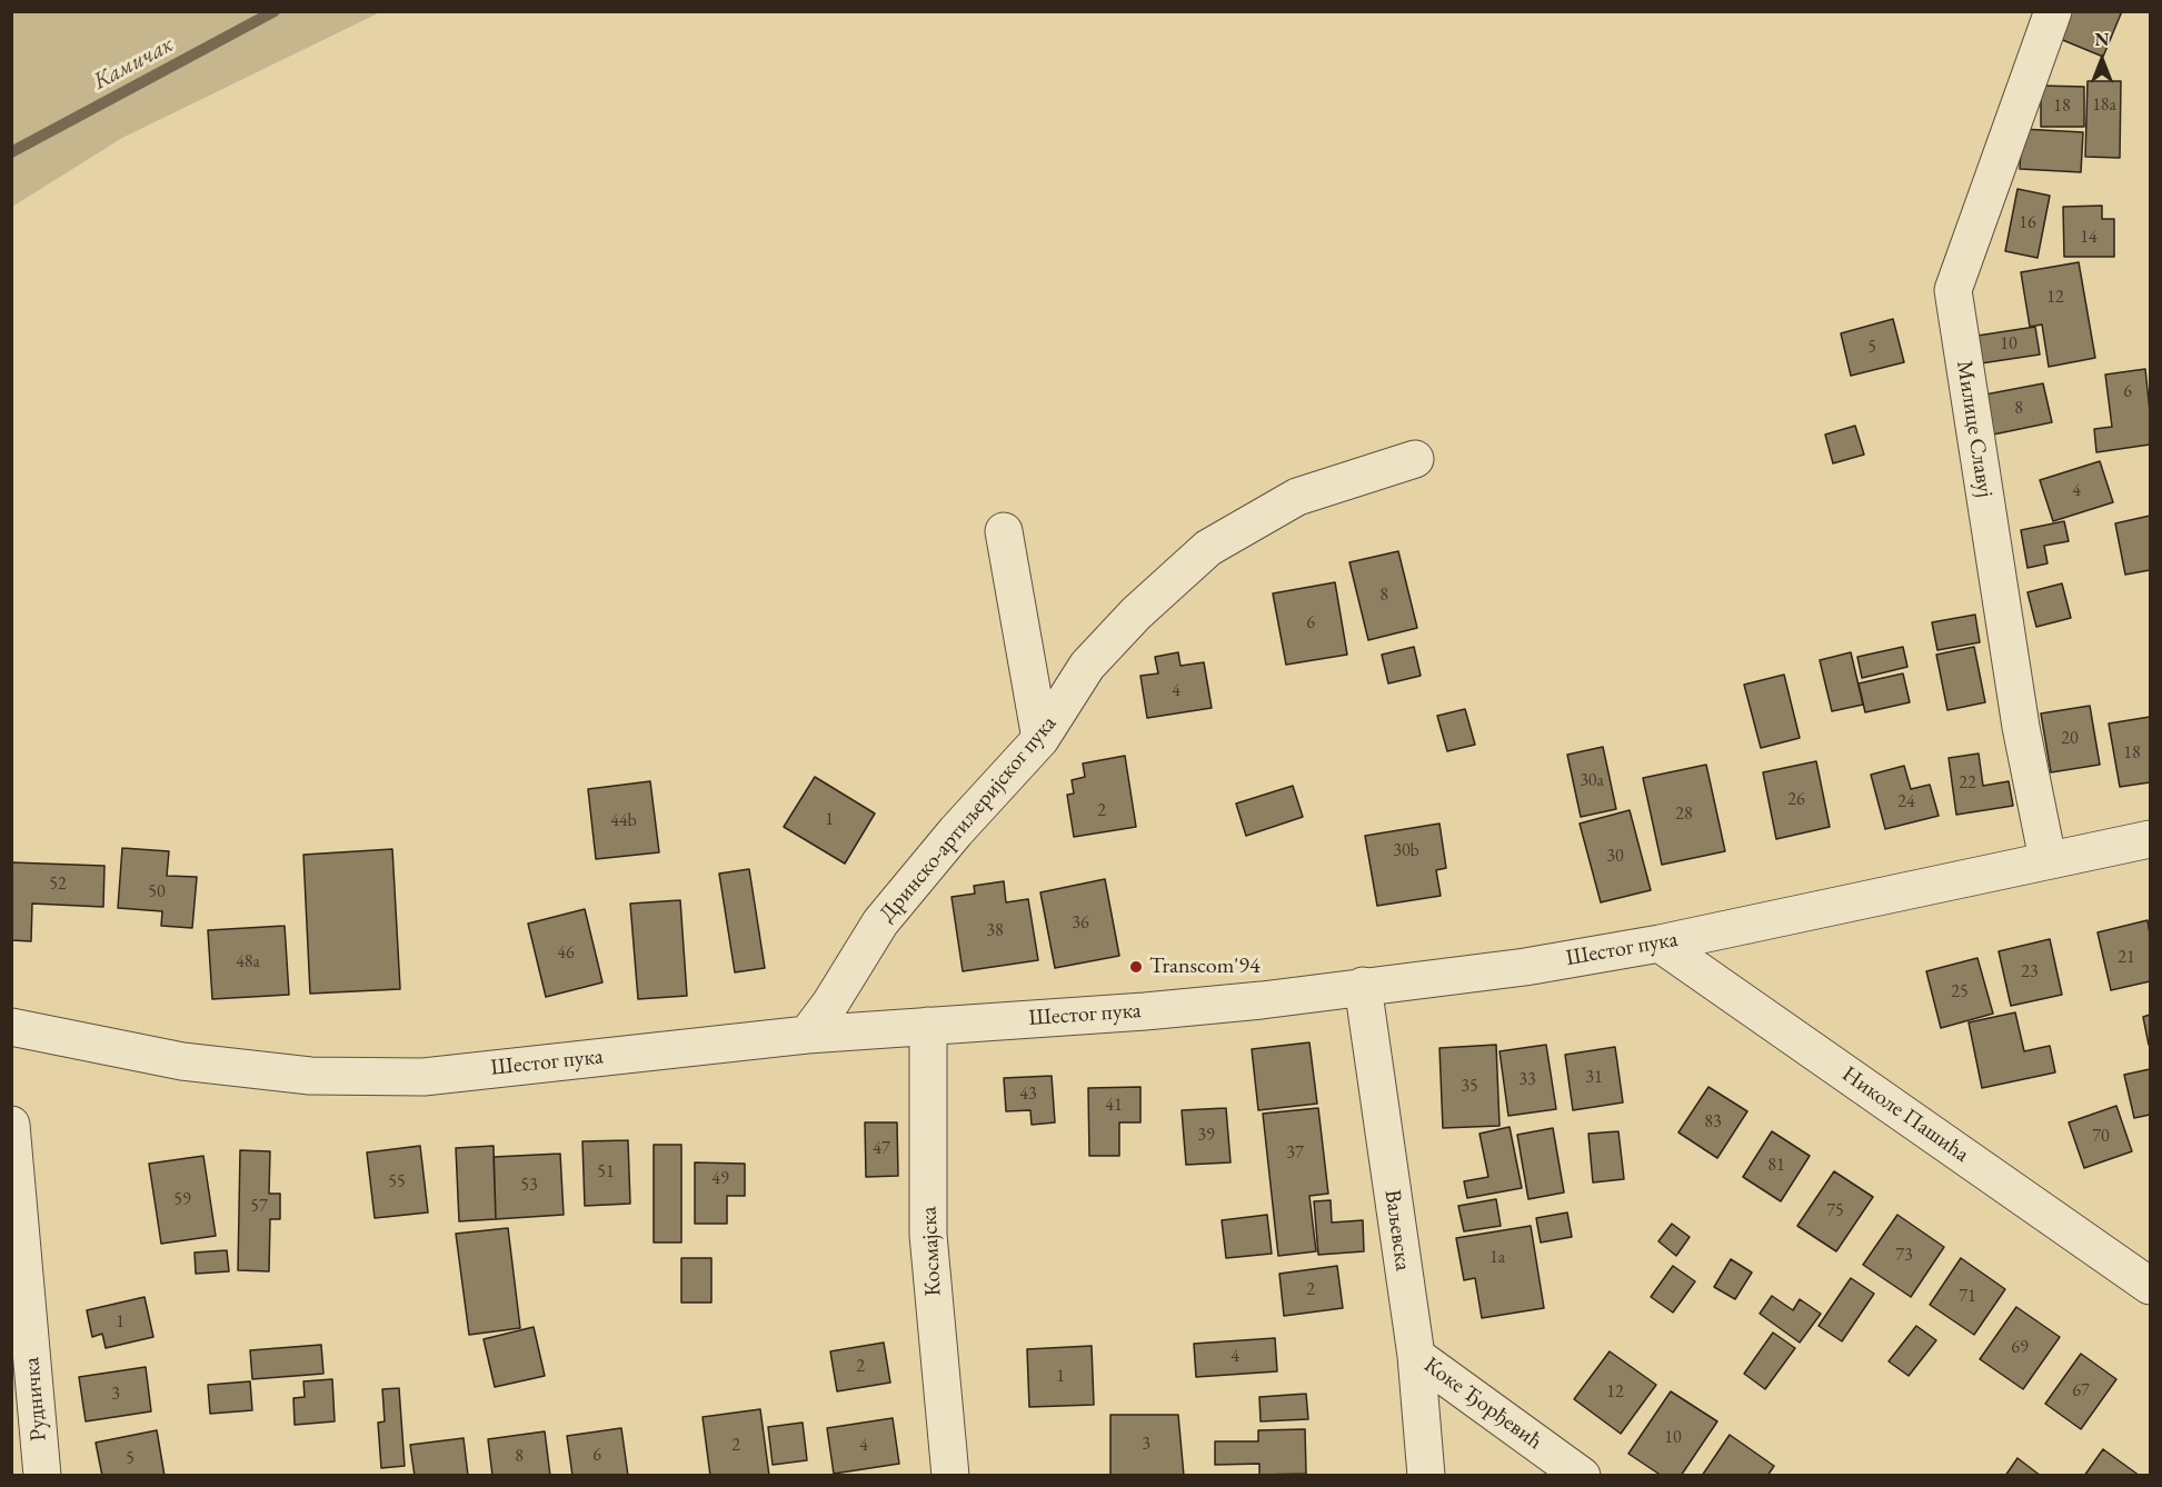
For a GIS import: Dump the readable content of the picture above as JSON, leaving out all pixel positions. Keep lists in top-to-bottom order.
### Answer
{
  "streets": {
    "street": [
      "Милице Славуј",
      "Дринско-артиљеријског пука",
      "Шестог пука",
      "Николе Пашића",
      "Ваљевска",
      "Космајска",
      "Рудничка",
      "Коке Ђорђевић"
    ]
  },
  "crossings": [
    ["Милице Славуј", "Шестог пука"],
    ["Дринско-артиљеријског пука", "Шестог пука"],
    ["Шестог пука", "Николе Пашића"],
    ["Шестог пука", "Ваљевска"],
    ["Шестог пука", "Космајска"],
    ["Ваљевска", "Коке Ђорђевић"]
  ],
  "water": ["Камичак"],
  "places": ["Transcom'94"],
  "house_numbers": [
    "18a",
    "18",
    "16",
    "14",
    "12",
    "10",
    "5",
    "6",
    "8",
    "4",
    "8",
    "6",
    "4",
    "20",
    "18",
    "30a",
    "22",
    "26",
    "24",
    "2",
    "28",
    "1",
    "44b",
    "30b",
    "30",
    "52",
    "50",
    "36",
    "38",
    "46",
    "21",
    "48a",
    "23",
    "25",
    "31",
    "33",
    "35",
    "43",
    "41",
    "83",
    "39",
    "70",
    "47",
    "37",
    "81",
    "51",
    "49",
    "55",
    "53",
    "59",
    "57",
    "75",
    "73",
    "1a",
    "2",
    "71",
    "1",
    "69",
    "4",
    "2",
    "1",
    "67",
    "12",
    "3",
    "10",
    "3",
    "2",
    "4",
    "6",
    "8",
    "5"
  ],
  "north": "top"
}
